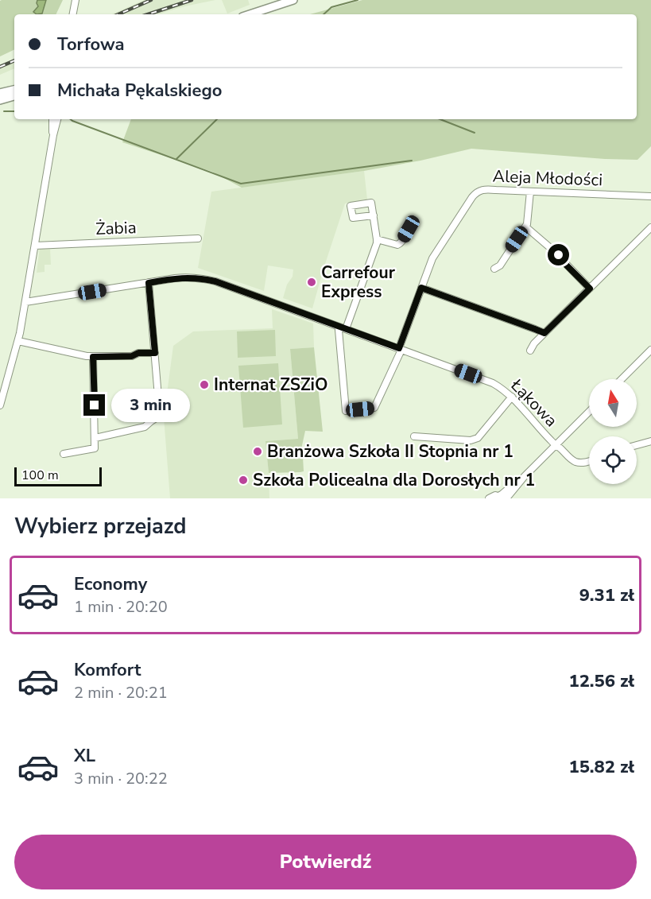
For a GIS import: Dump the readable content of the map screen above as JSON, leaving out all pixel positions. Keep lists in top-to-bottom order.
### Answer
{
  "streets": {
    "street": ["Aleja Młodości", "Żabia", "Łąkowa"]
  },
  "crossings": [
    ["Aleja Młodości", "Łąkowa"]
  ],
  "places": [
    "Carrefour Express",
    "Internat ZSZiO",
    "Branżowa Szkoła II Stopnia nr 1",
    "Szkoła Policealna dla Dorosłych nr 1"
  ],
  "scale_bar": "100 m",
  "north": "top",
  "page": {
    "banner": ["Torfowa", "Michała Pękalskiego"],
    "bubble": "3 min",
    "scale": "100 m",
    "heading": "Wybierz przejazd",
    "list": [
      {
        "name": "Economy",
        "note": "1 min · 20:20",
        "value": "9.31 zł"
      },
      {
        "name": "Komfort",
        "note": "2 min · 20:21",
        "value": "12.56 zł"
      },
      {
        "name": "XL",
        "note": "3 min · 20:22",
        "value": "15.82 zł"
      }
    ],
    "buttons": "Potwierdź"
  }
}
